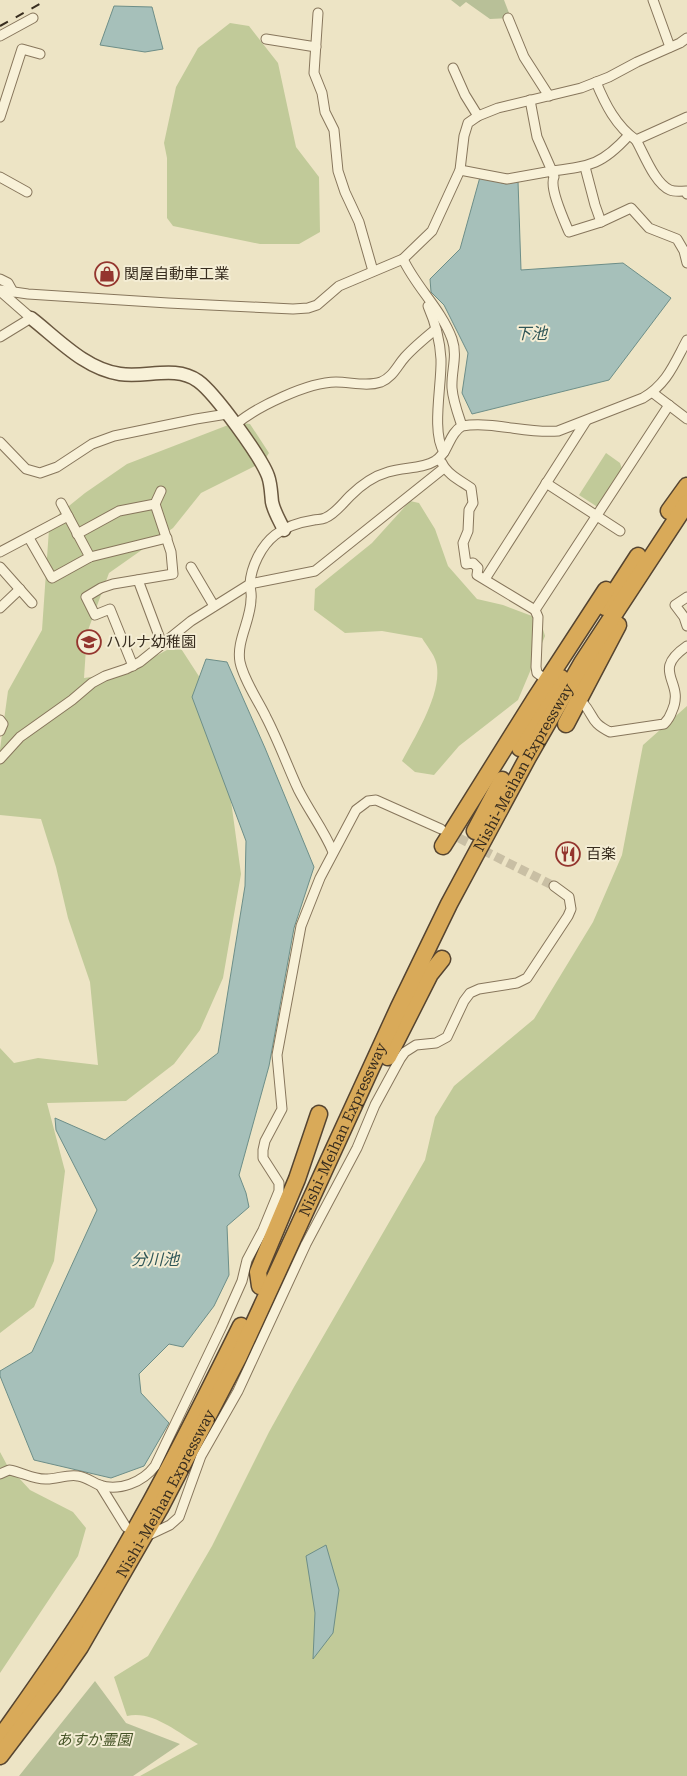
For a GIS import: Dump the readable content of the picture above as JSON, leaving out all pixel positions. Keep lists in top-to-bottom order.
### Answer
{
  "streets": {
    "highway": ["Nishi-Meihan Expressway"]
  },
  "water": ["下池", "分川池"],
  "parks": ["あすか霊園"],
  "places": {
    "shop": ["関屋自動車工業"],
    "school or university": ["ハルナ幼稚園"],
    "restaurant": ["百楽"]
  }
}
